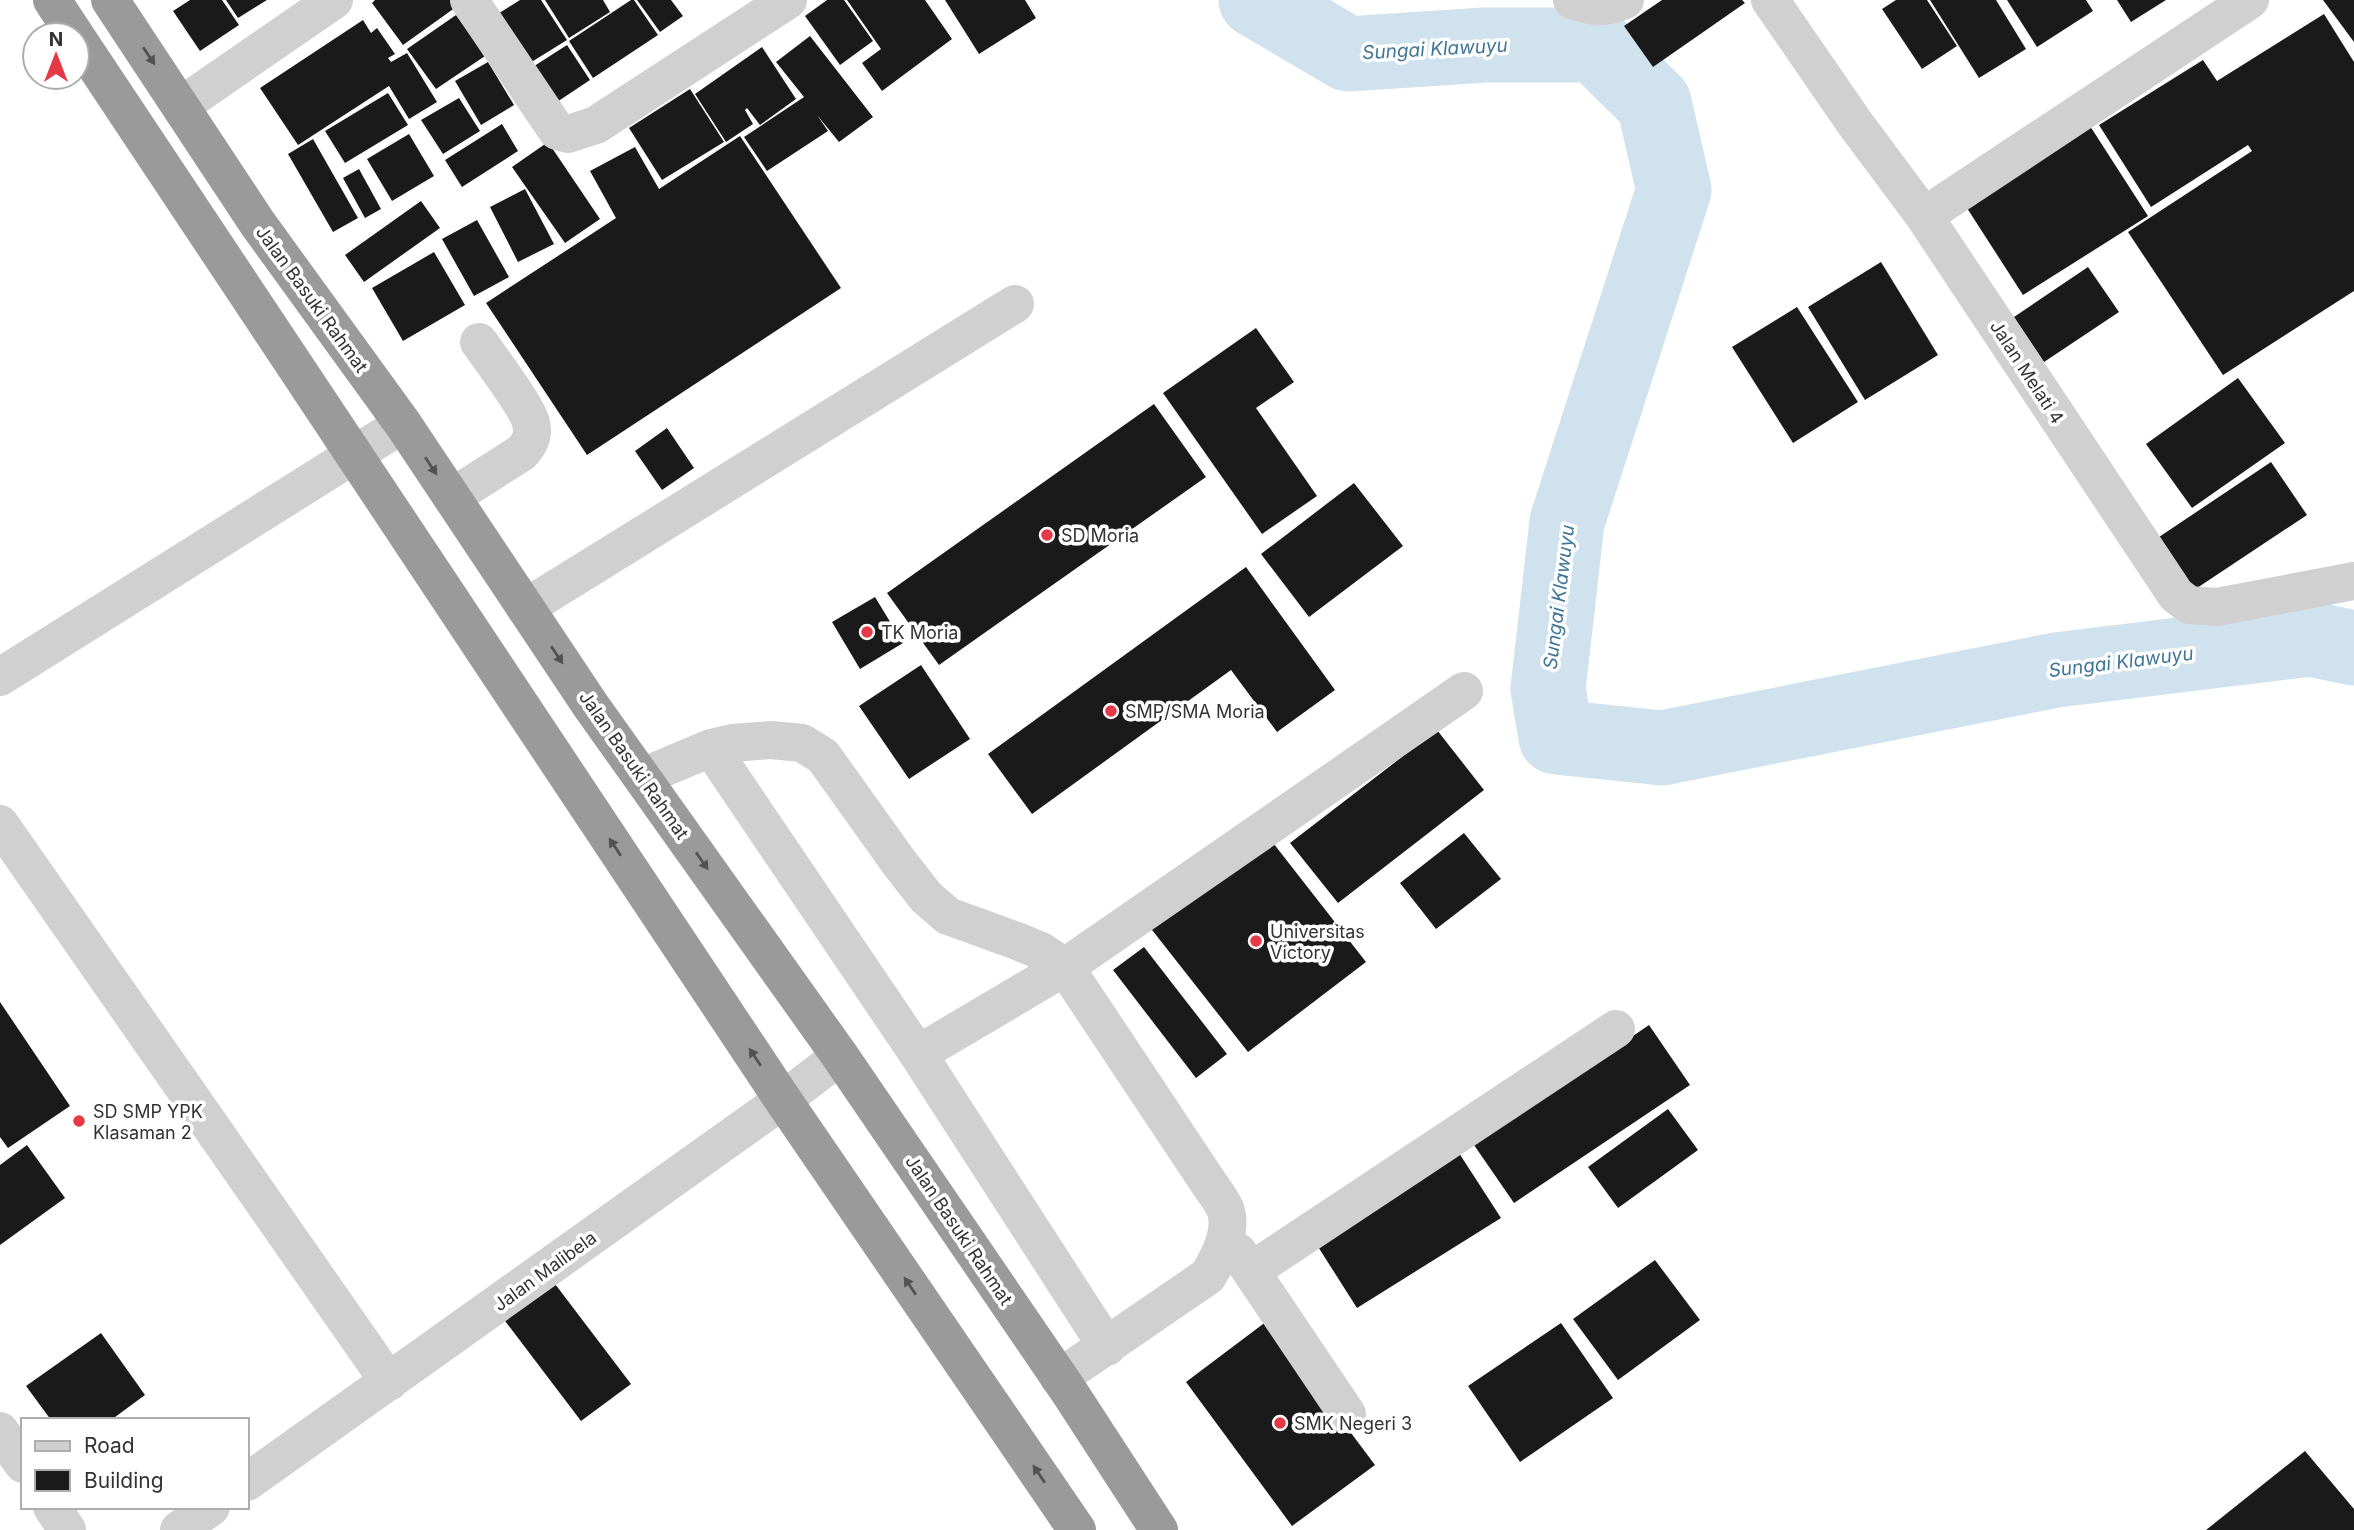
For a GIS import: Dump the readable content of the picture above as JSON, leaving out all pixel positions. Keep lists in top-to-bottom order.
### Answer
{
  "streets": {
    "highway": ["Jalan Basuki Rahmat"],
    "street": ["Jalan Melati 4", "Jalan Malibela"]
  },
  "crossings": [
    ["Jalan Basuki Rahmat", "Jalan Malibela"]
  ],
  "water": ["Sungai Klawuyu"],
  "places": [
    "SD Moria",
    "TK Moria",
    "SMP/SMA Moria",
    "Universitas Victory",
    "SD SMP YPK Klasaman 2",
    "SMK Negeri 3"
  ],
  "legend": ["Road", "Building"],
  "north": "top"
}
